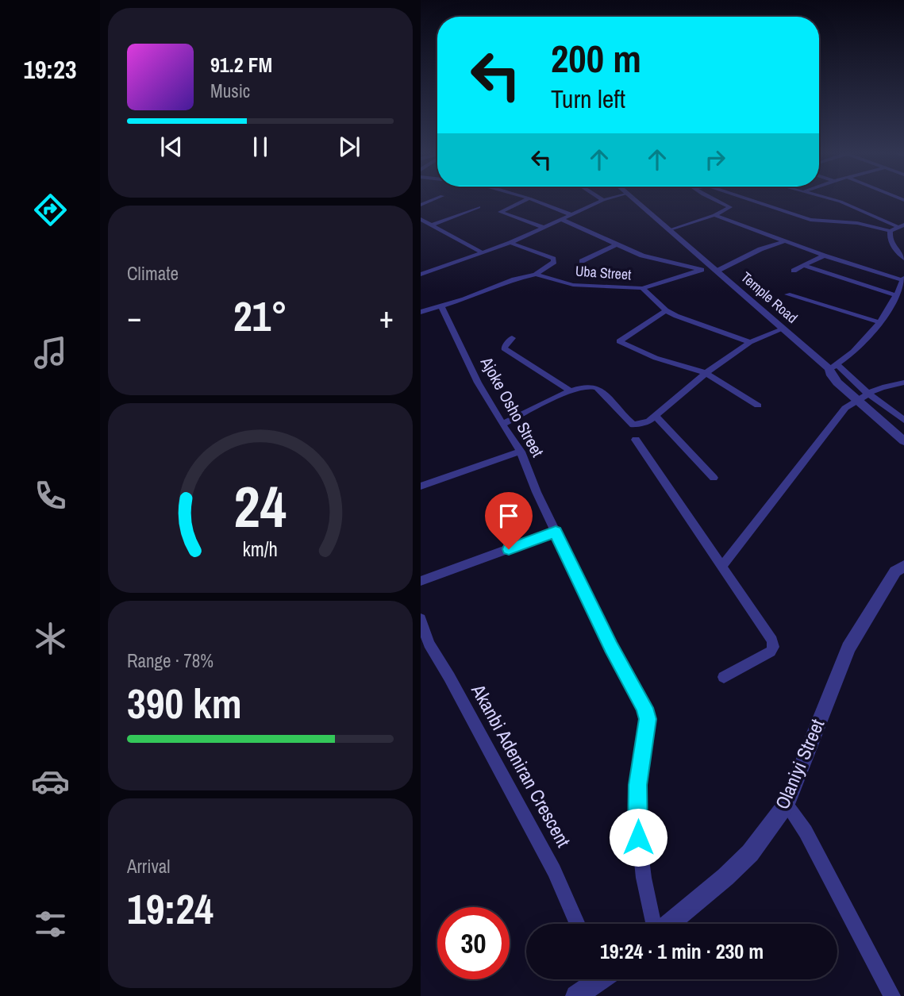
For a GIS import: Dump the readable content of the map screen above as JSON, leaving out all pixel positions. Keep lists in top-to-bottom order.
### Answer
{
  "streets": {
    "street": [
      "Uba Street",
      "Temple Road",
      "Ajoke Osho Street",
      "Olaniyi Street",
      "Akanbi Adeniran Crescent"
    ]
  },
  "crossings": [
    ["Uba Street", "Temple Road"]
  ],
  "page": {
    "tabs": "19:23",
    "turn": ["200 m", "Turn left"],
    "song": ["91.2 FM", "Music"],
    "tile": [
      "Climate",
      ["Range · 78%", "390 km"],
      ["Arrival", "19:24"]
    ],
    "heat": ["−", "21°", "+"],
    "limit": "30",
    "trip": "19:24 · 1 min · 230 m",
    "gauge": ["24", "km/h"]
  }
}
